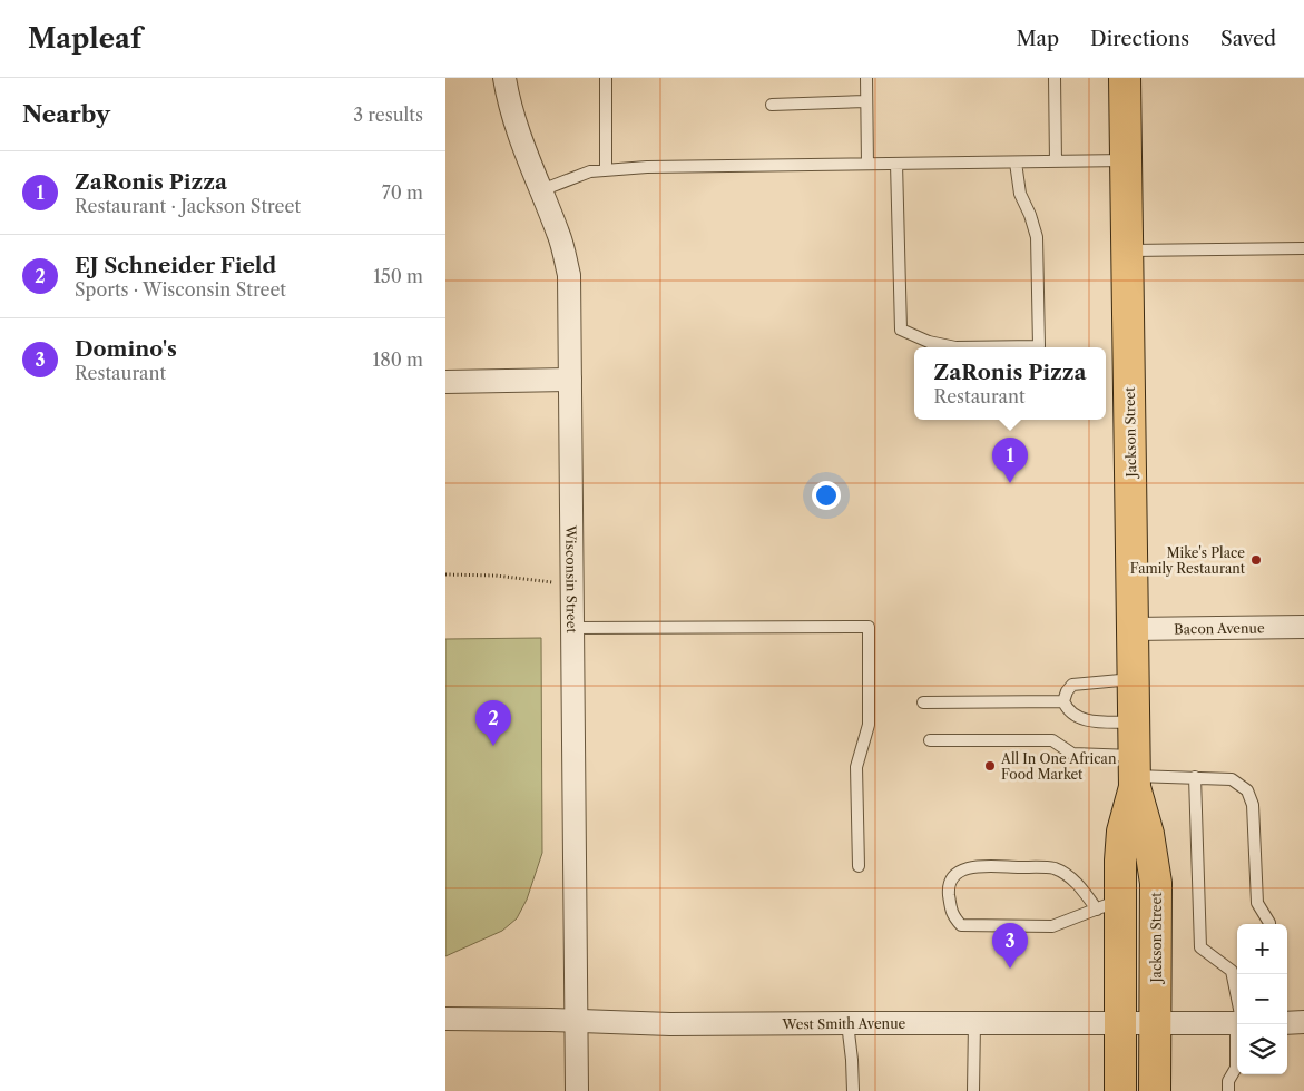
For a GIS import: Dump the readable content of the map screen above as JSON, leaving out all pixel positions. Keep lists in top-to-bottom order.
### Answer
{
  "streets": {
    "main road": ["Jackson Street"],
    "street": ["Wisconsin Street", "Bacon Avenue", "West Smith Avenue"]
  },
  "crossings": [
    ["Jackson Street", "Bacon Avenue"],
    ["Jackson Street", "West Smith Avenue"],
    ["Wisconsin Street", "West Smith Avenue"]
  ],
  "places": ["Mike's Place Family Restaurant", "All In One African Food Market"],
  "page": {
    "header": "Mapleaf",
    "nav": ["Map", "Directions", "Saved"],
    "heading": ["Nearby", "3 results"],
    "list": [
      {
        "mark": "1",
        "name": "ZaRonis Pizza",
        "note": "Restaurant · Jackson Street",
        "value": "70 m"
      },
      {
        "mark": "2",
        "name": "EJ Schneider Field",
        "note": "Sports · Wisconsin Street",
        "value": "150 m"
      },
      {
        "mark": "3",
        "name": "Domino's",
        "note": "Restaurant",
        "value": "180 m"
      }
    ],
    "popup": ["ZaRonis Pizza", "Restaurant"],
    "pins": ["1", "2", "3"],
    "map_buttons": ["+", "−"]
  }
}
